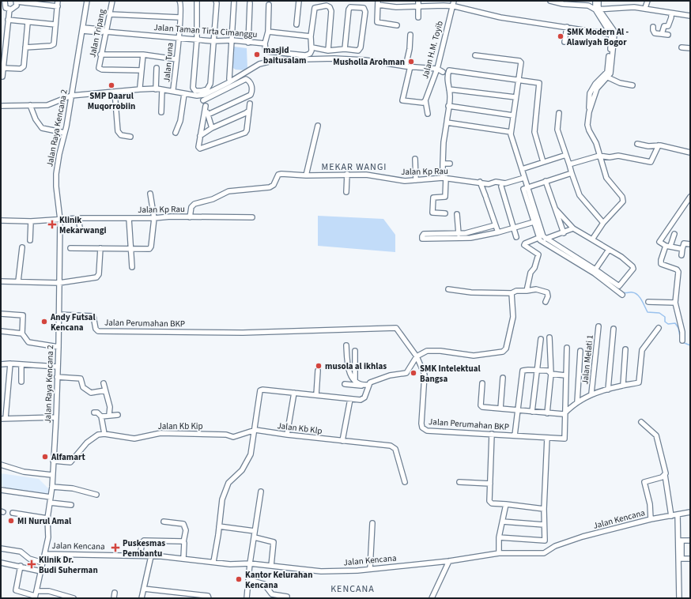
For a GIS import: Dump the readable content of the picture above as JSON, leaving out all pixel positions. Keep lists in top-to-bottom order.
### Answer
{
  "streets": {
    "street": [
      "Jalan Taman Tirta Cimanggu",
      "Jalan Tripang",
      "Jalan H.M. Toyib",
      "Jalan Tuna",
      "Jalan Raya Kencana 2",
      "Jalan Kp Rau",
      "Jalan Perumahan BKP",
      "Jalan Melati 1",
      "Jalan Kb Kip",
      "Jalan Kb Klp",
      "Jalan Kencana"
    ]
  },
  "crossings": [
    ["Jalan Taman Tirta Cimanggu", "Jalan Tripang"],
    ["Jalan Taman Tirta Cimanggu", "Jalan Tuna"],
    ["Jalan Taman Tirta Cimanggu", "Jalan Raya Kencana 2"],
    ["Jalan Raya Kencana 2", "Jalan Kp Rau"],
    ["Jalan Raya Kencana 2", "Jalan Perumahan BKP"],
    ["Jalan Raya Kencana 2", "Jalan Kencana"],
    ["Jalan Kb Kip", "Jalan Kb Klp"]
  ],
  "districts": ["MEKAR WANGI", "KENCANA"],
  "places": {
    "other": [
      "SMK Modern Al - Alawiyah Bogor",
      "masjid baitusalam",
      "Musholla Arohman",
      "SMP Daarul Muqorrobiin",
      "Andy Futsal Kencana",
      "musola al ikhlas",
      "SMK Intelektual Bangsa",
      "Alfamart",
      "MI Nurul Amal",
      "Kantor Kelurahan Kencana"
    ],
    "health": ["Klinik Mekarwangi", "Puskesmas Pembantu", "Klinik Dr. Budi Suherman"]
  }
}
